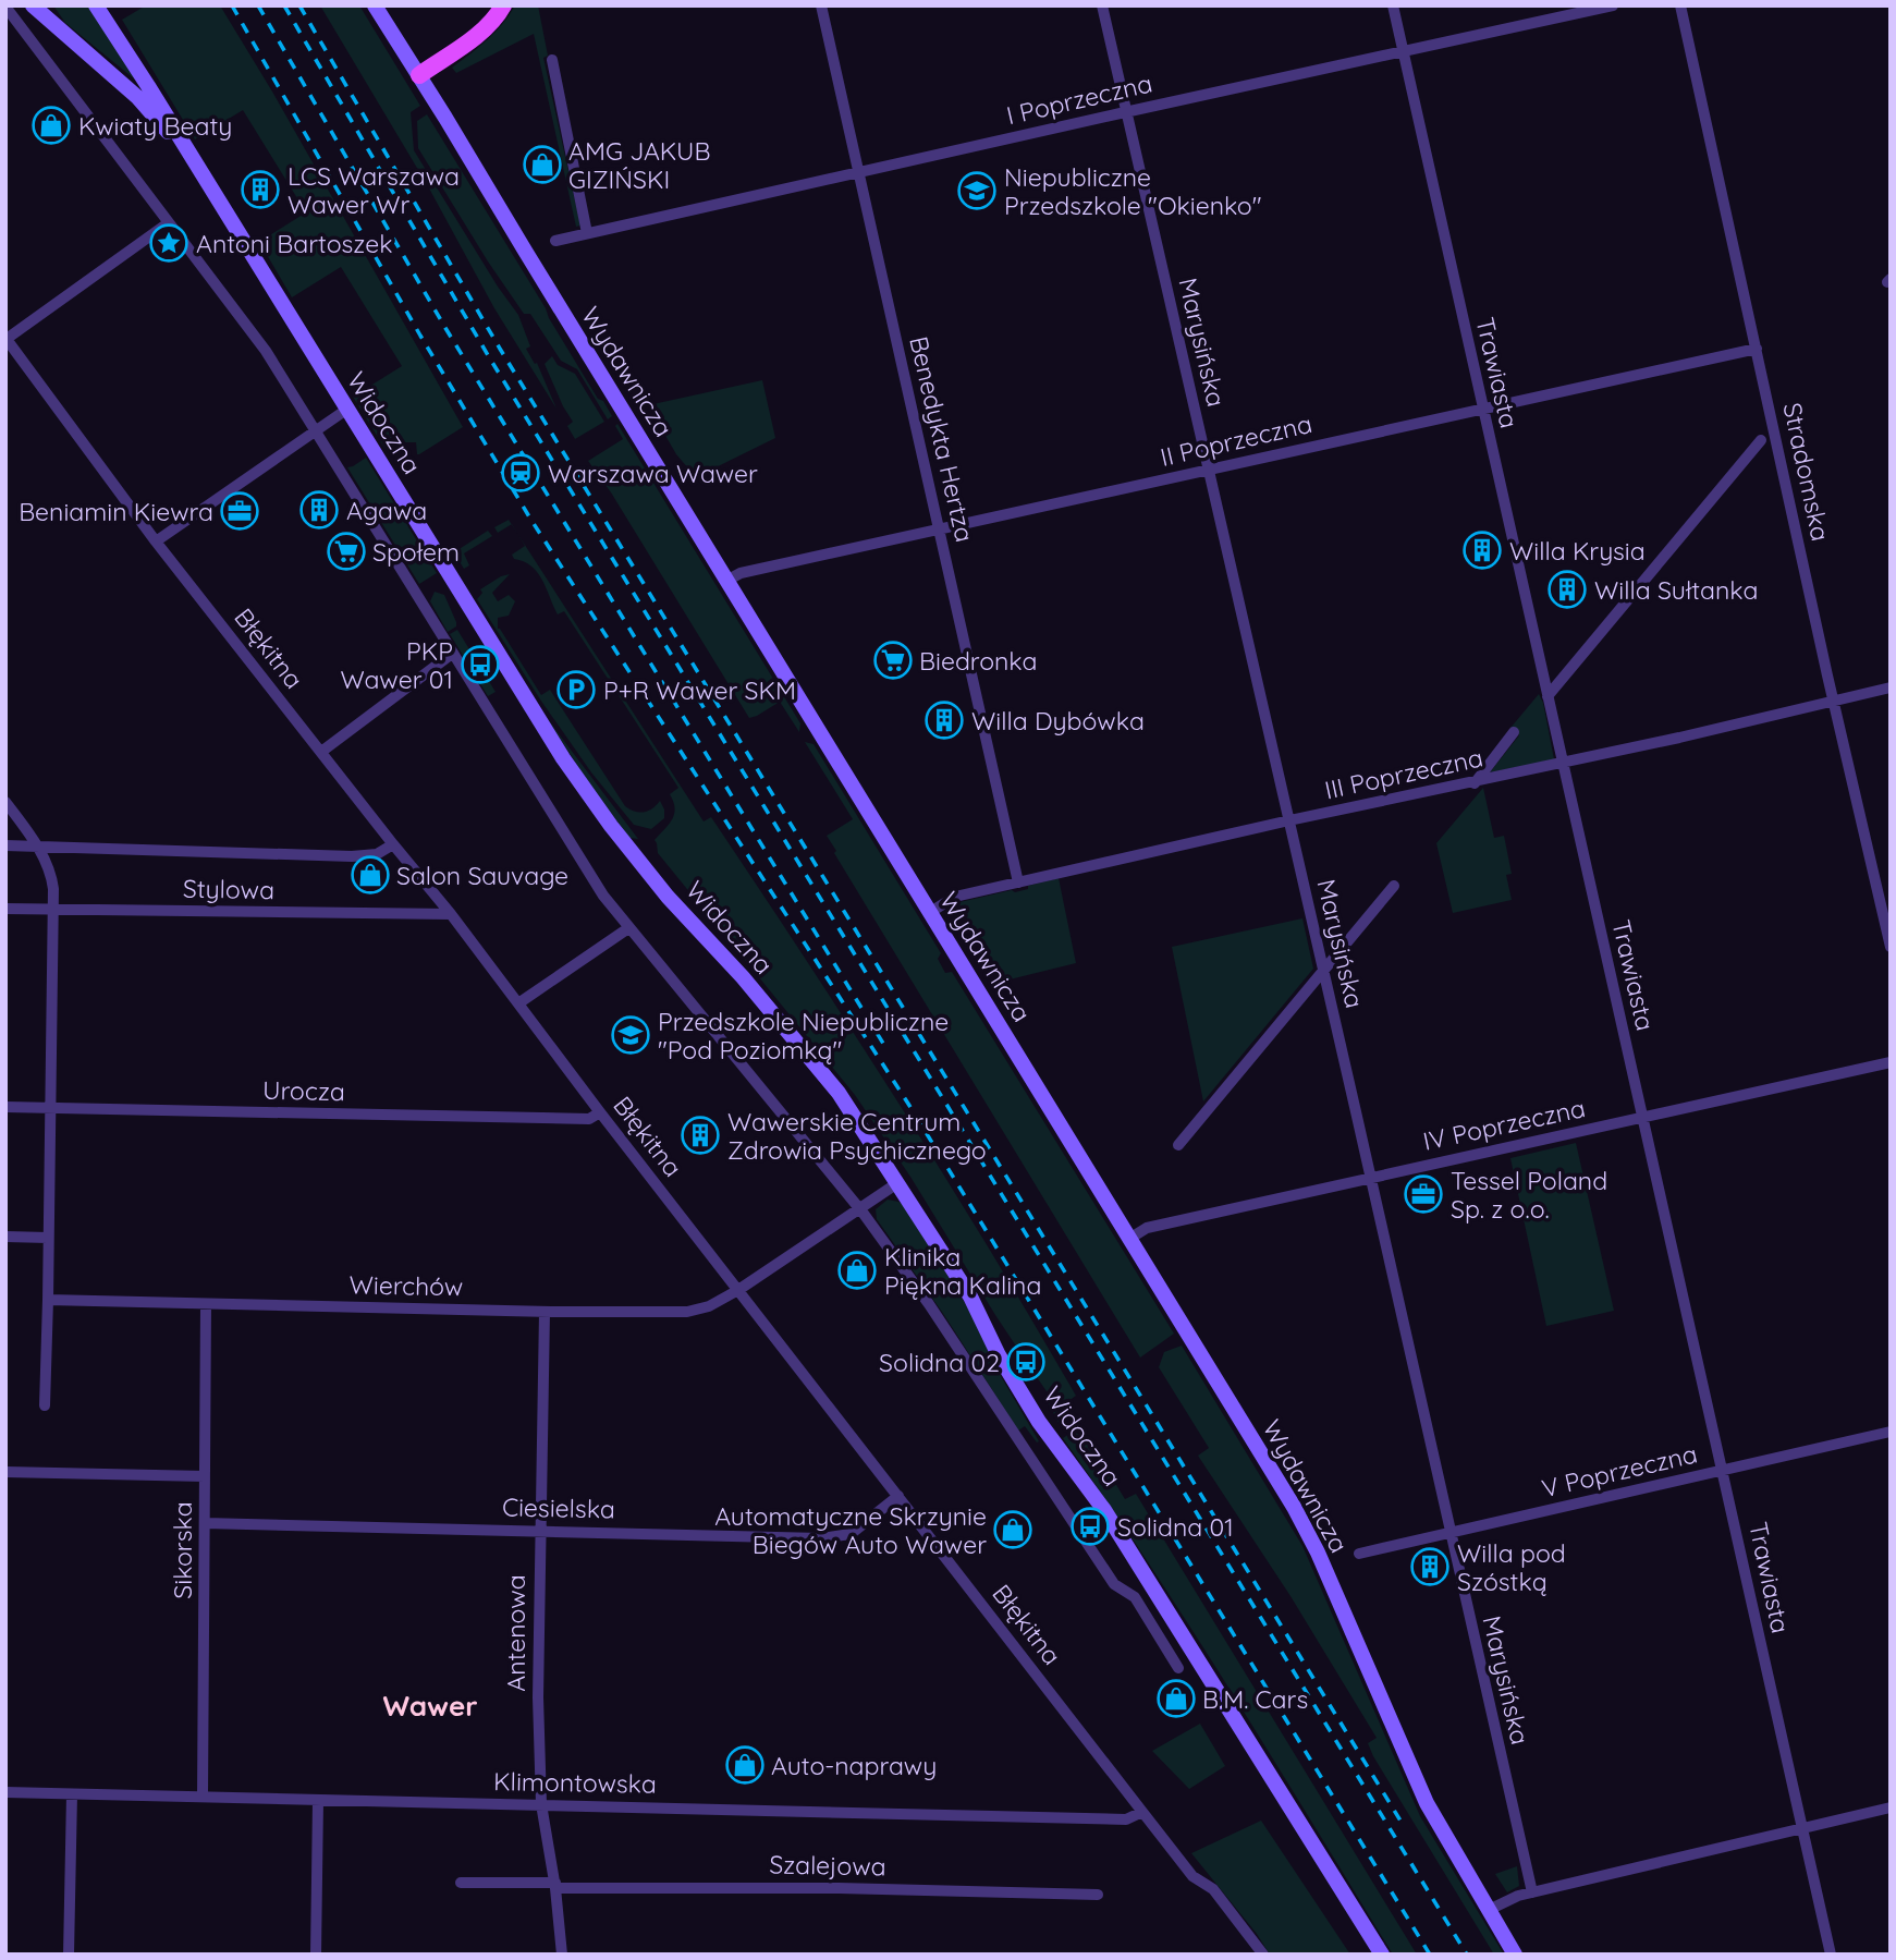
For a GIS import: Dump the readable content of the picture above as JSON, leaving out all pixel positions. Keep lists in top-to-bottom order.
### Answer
{
  "streets": {
    "main road": ["Wydawnicza", "Widoczna"],
    "street": [
      "I Poprzeczna",
      "Marysińska",
      "Trawiasta",
      "Benedykta Hertza",
      "II Poprzeczna",
      "Stradomska",
      "Błękitna",
      "III Poprzeczna",
      "Stylowa",
      "Urocza",
      "IV Poprzeczna",
      "Wierchów",
      "V Poprzeczna",
      "Ciesielska",
      "Sikorska",
      "Antenowa",
      "Klimontowska",
      "Szalejowa"
    ]
  },
  "crossings": [
    ["I Poprzeczna", "Marysińska"],
    ["I Poprzeczna", "Trawiasta"],
    ["I Poprzeczna", "Benedykta Hertza"],
    ["Marysińska", "II Poprzeczna"],
    ["Marysińska", "III Poprzeczna"],
    ["Marysińska", "IV Poprzeczna"],
    ["Marysińska", "V Poprzeczna"],
    ["Wydawnicza", "II Poprzeczna"],
    ["Wydawnicza", "III Poprzeczna"],
    ["Wydawnicza", "IV Poprzeczna"],
    ["Trawiasta", "II Poprzeczna"],
    ["Trawiasta", "III Poprzeczna"],
    ["Trawiasta", "IV Poprzeczna"],
    ["Trawiasta", "V Poprzeczna"],
    ["Widoczna", "Wierchów"],
    ["Benedykta Hertza", "II Poprzeczna"],
    ["Benedykta Hertza", "III Poprzeczna"],
    ["II Poprzeczna", "Stradomska"],
    ["Stradomska", "III Poprzeczna"],
    ["Błękitna", "Stylowa"],
    ["Błękitna", "Urocza"],
    ["Błękitna", "Wierchów"],
    ["Błękitna", "Ciesielska"],
    ["Błękitna", "Klimontowska"],
    ["Wierchów", "Sikorska"],
    ["Wierchów", "Antenowa"],
    ["Ciesielska", "Sikorska"],
    ["Ciesielska", "Antenowa"],
    ["Sikorska", "Klimontowska"],
    ["Antenowa", "Klimontowska"],
    ["Antenowa", "Szalejowa"]
  ],
  "districts": ["Wawer"],
  "places": {
    "shop": [
      "Kwiaty Beaty",
      "AMG JAKUB GIZIŃSKI",
      "Salon Sauvage",
      "Klinika Piękna Kalina",
      "Automatyczne Skrzynie Biegów Auto Wawer",
      "B.M. Cars",
      "Auto-naprawy"
    ],
    "building": [
      "LCS Warszawa Wawer Wr",
      "Agawa",
      "Willa Krysia",
      "Willa Sułtanka",
      "Willa Dybówka",
      "Wawerskie Centrum Zdrowia Psychicznego",
      "Willa pod Szóstką"
    ],
    "school or university": ["Niepubliczne Przedszkole \"Okienko\"", "Przedszkole Niepubliczne \"Pod Poziomką\""],
    "place": ["Antoni Bartoszek"],
    "station": ["Warszawa Wawer"],
    "office": ["Beniamin Kiewra", "Tessel Poland Sp. z o.o."],
    "supermarket": ["Społem", "Biedronka"],
    "bus stop": ["PKP Wawer 01", "Solidna 02", "Solidna 01"],
    "parking": ["P+R Wawer SKM"]
  }
}
